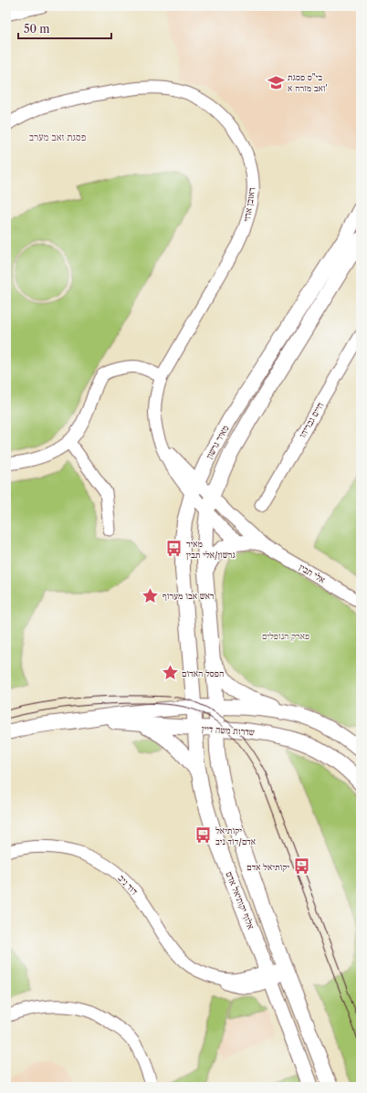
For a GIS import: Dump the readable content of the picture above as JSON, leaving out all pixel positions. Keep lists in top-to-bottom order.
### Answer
{
  "streets": {
    "street": [
      "ראובן ארזי",
      "חיים גבריהו",
      "מאיר גרשון",
      "אלי תבין",
      "שדרות משה דיין",
      "דוד ניב",
      "אלוף יקותיאל אדם"
    ]
  },
  "crossings": [
    ["ראובן ארזי", "מאיר גרשון"],
    ["ראובן ארזי", "אלי תבין"],
    ["מאיר גרשון", "אלי תבין"],
    ["מאיר גרשון", "שדרות משה דיין"],
    ["מאיר גרשון", "אלוף יקותיאל אדם"],
    ["שדרות משה דיין", "אלוף יקותיאל אדם"],
    ["דוד ניב", "אלוף יקותיאל אדם"]
  ],
  "districts": ["פסגת זאב מערב"],
  "parks": ["פארק הנופלים"],
  "places": {
    "school or university": ["בי\"ס פסגת זאב מזרח א'"],
    "bus stop": ["מאיר גרשון/אלי תבין", "יקותיאל אדם/דוד ניב", "יקותיאל אדם"],
    "place": ["ראש אבו מערוף", "הפסל האדום"]
  },
  "scale_bar": "50 m"
}
